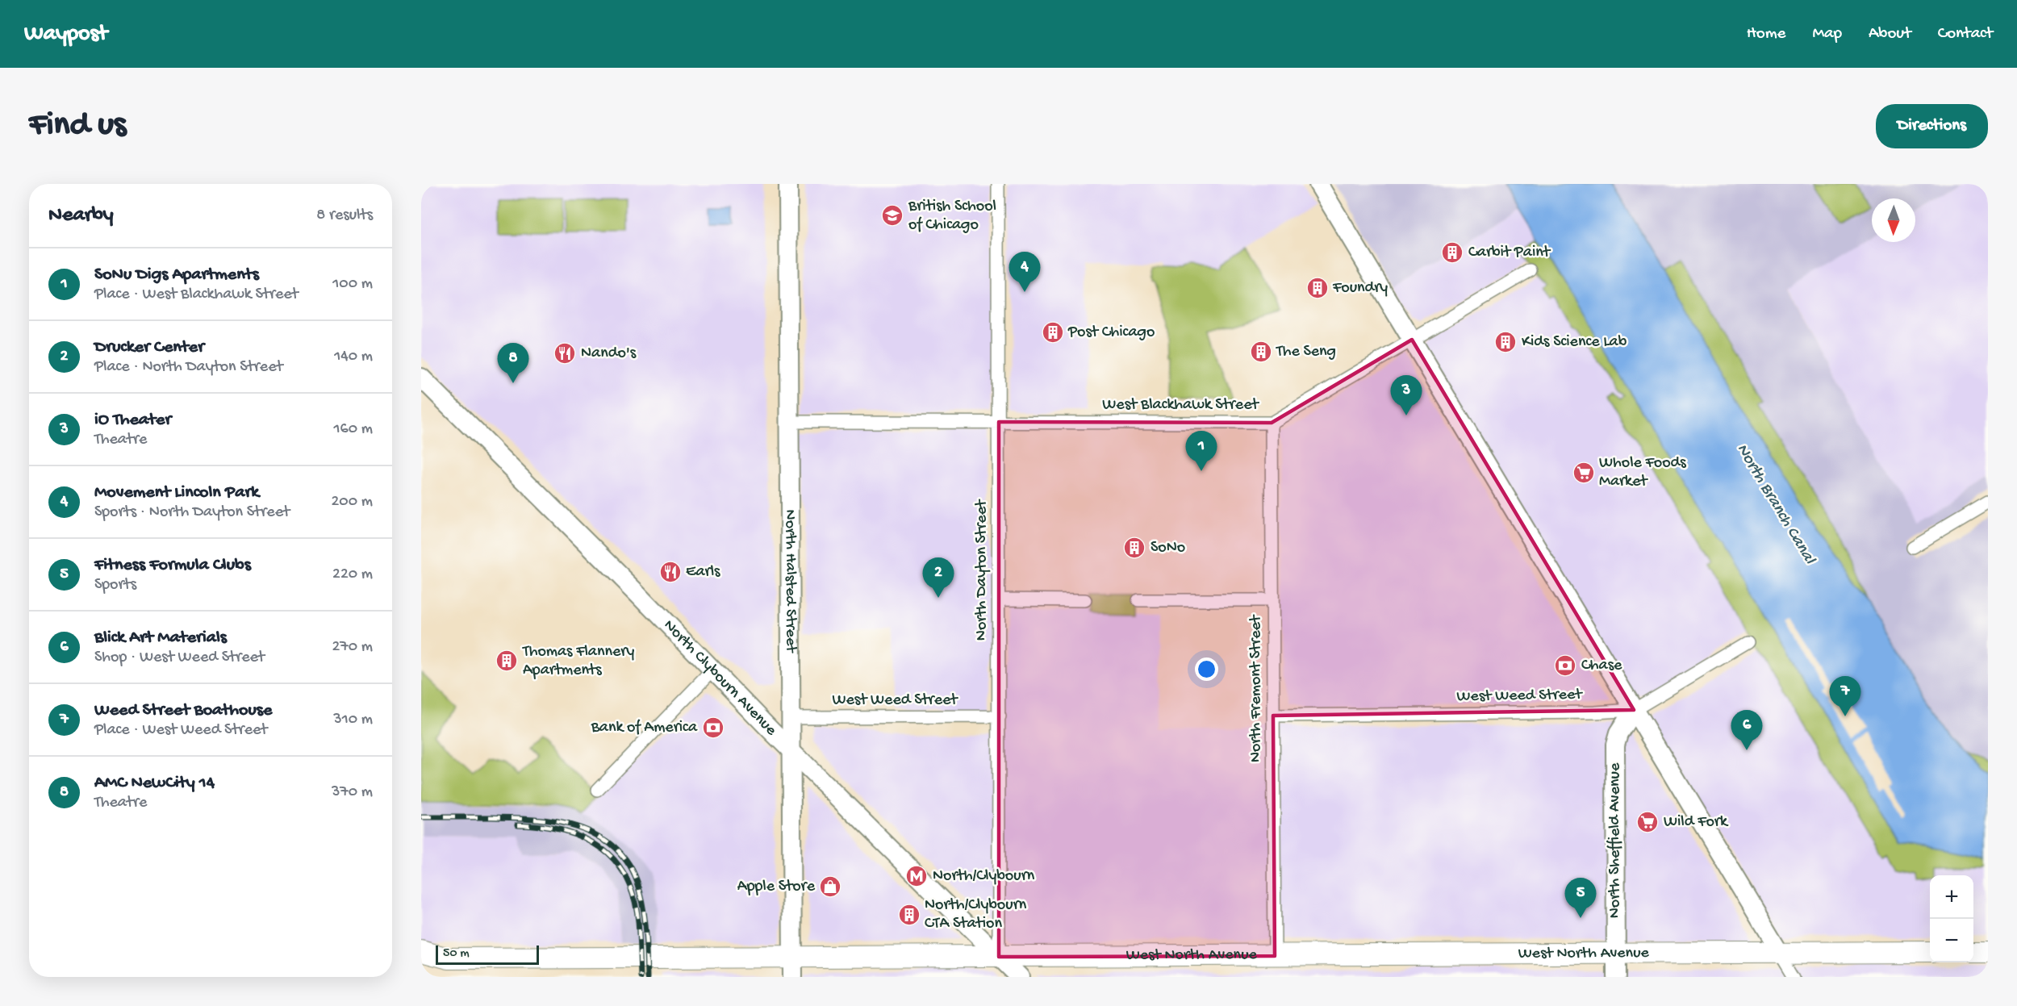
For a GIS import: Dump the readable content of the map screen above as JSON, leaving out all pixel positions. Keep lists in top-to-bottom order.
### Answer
{
  "streets": {
    "main road": [
      "North Halsted Street",
      "North Clybourn Avenue",
      "North Sheffield Avenue",
      "West North Avenue"
    ],
    "street": [
      "West Blackhawk Street",
      "North Dayton Street",
      "North Fremont Street",
      "West Weed Street"
    ]
  },
  "crossings": [
    ["West Blackhawk Street", "North Dayton Street"],
    ["West Blackhawk Street", "North Halsted Street"],
    ["West Blackhawk Street", "North Fremont Street"],
    ["North Dayton Street", "North Clybourn Avenue"],
    ["North Dayton Street", "West Weed Street"],
    ["North Dayton Street", "West North Avenue"],
    ["North Halsted Street", "North Clybourn Avenue"],
    ["North Halsted Street", "West Weed Street"],
    ["North Halsted Street", "West North Avenue"],
    ["North Clybourn Avenue", "West North Avenue"],
    ["North Fremont Street", "West Weed Street"],
    ["North Fremont Street", "West North Avenue"],
    ["West Weed Street", "North Sheffield Avenue"],
    ["North Sheffield Avenue", "West North Avenue"]
  ],
  "water": ["North Branch Canal"],
  "places": {
    "school or university": ["British School of Chicago"],
    "building": [
      "Carbit Paint",
      "Foundry",
      "Post Chicago",
      "Kids Science Lab",
      "The Seng",
      "SoNo",
      "Thomas Flannery Apartments",
      "North/Clybourn CTA Station"
    ],
    "restaurant": ["Nando's", "Earls"],
    "supermarket": ["Whole Foods Market", "Wild Fork"],
    "bank": ["Chase", "Bank of America"],
    "metro station": ["North/Clybourn"],
    "shop": ["Apple Store"]
  },
  "scale_bar": "50 m",
  "north": "bottom",
  "page": {
    "header": "Waypost",
    "nav": [
      "Home",
      "Map",
      "About",
      "Contact"
    ],
    "buttons": "Directions",
    "title": "Find us",
    "heading": ["Nearby", "8 results"],
    "list": [
      {
        "mark": "1",
        "name": "SoNu Digs Apartments",
        "note": "Place · West Blackhawk Street",
        "value": "100 m"
      },
      {
        "mark": "2",
        "name": "Drucker Center",
        "note": "Place · North Dayton Street",
        "value": "140 m"
      },
      {
        "mark": "3",
        "name": "iO Theater",
        "note": "Theatre",
        "value": "160 m"
      },
      {
        "mark": "4",
        "name": "Movement Lincoln Park",
        "note": "Sports · North Dayton Street",
        "value": "200 m"
      },
      {
        "mark": "5",
        "name": "Fitness Formula Clubs",
        "note": "Sports",
        "value": "220 m"
      },
      {
        "mark": "6",
        "name": "Blick Art Materials",
        "note": "Shop · West Weed Street",
        "value": "270 m"
      },
      {
        "mark": "7",
        "name": "Weed Street Boathouse",
        "note": "Place · West Weed Street",
        "value": "310 m"
      },
      {
        "mark": "8",
        "name": "AMC NewCity 14",
        "note": "Theatre",
        "value": "370 m"
      }
    ],
    "pins": [
      "4",
      "8",
      "3",
      "1",
      "2",
      "7",
      "6",
      "5"
    ],
    "map_buttons": ["+", "−"],
    "scale": "50 m"
  }
}
